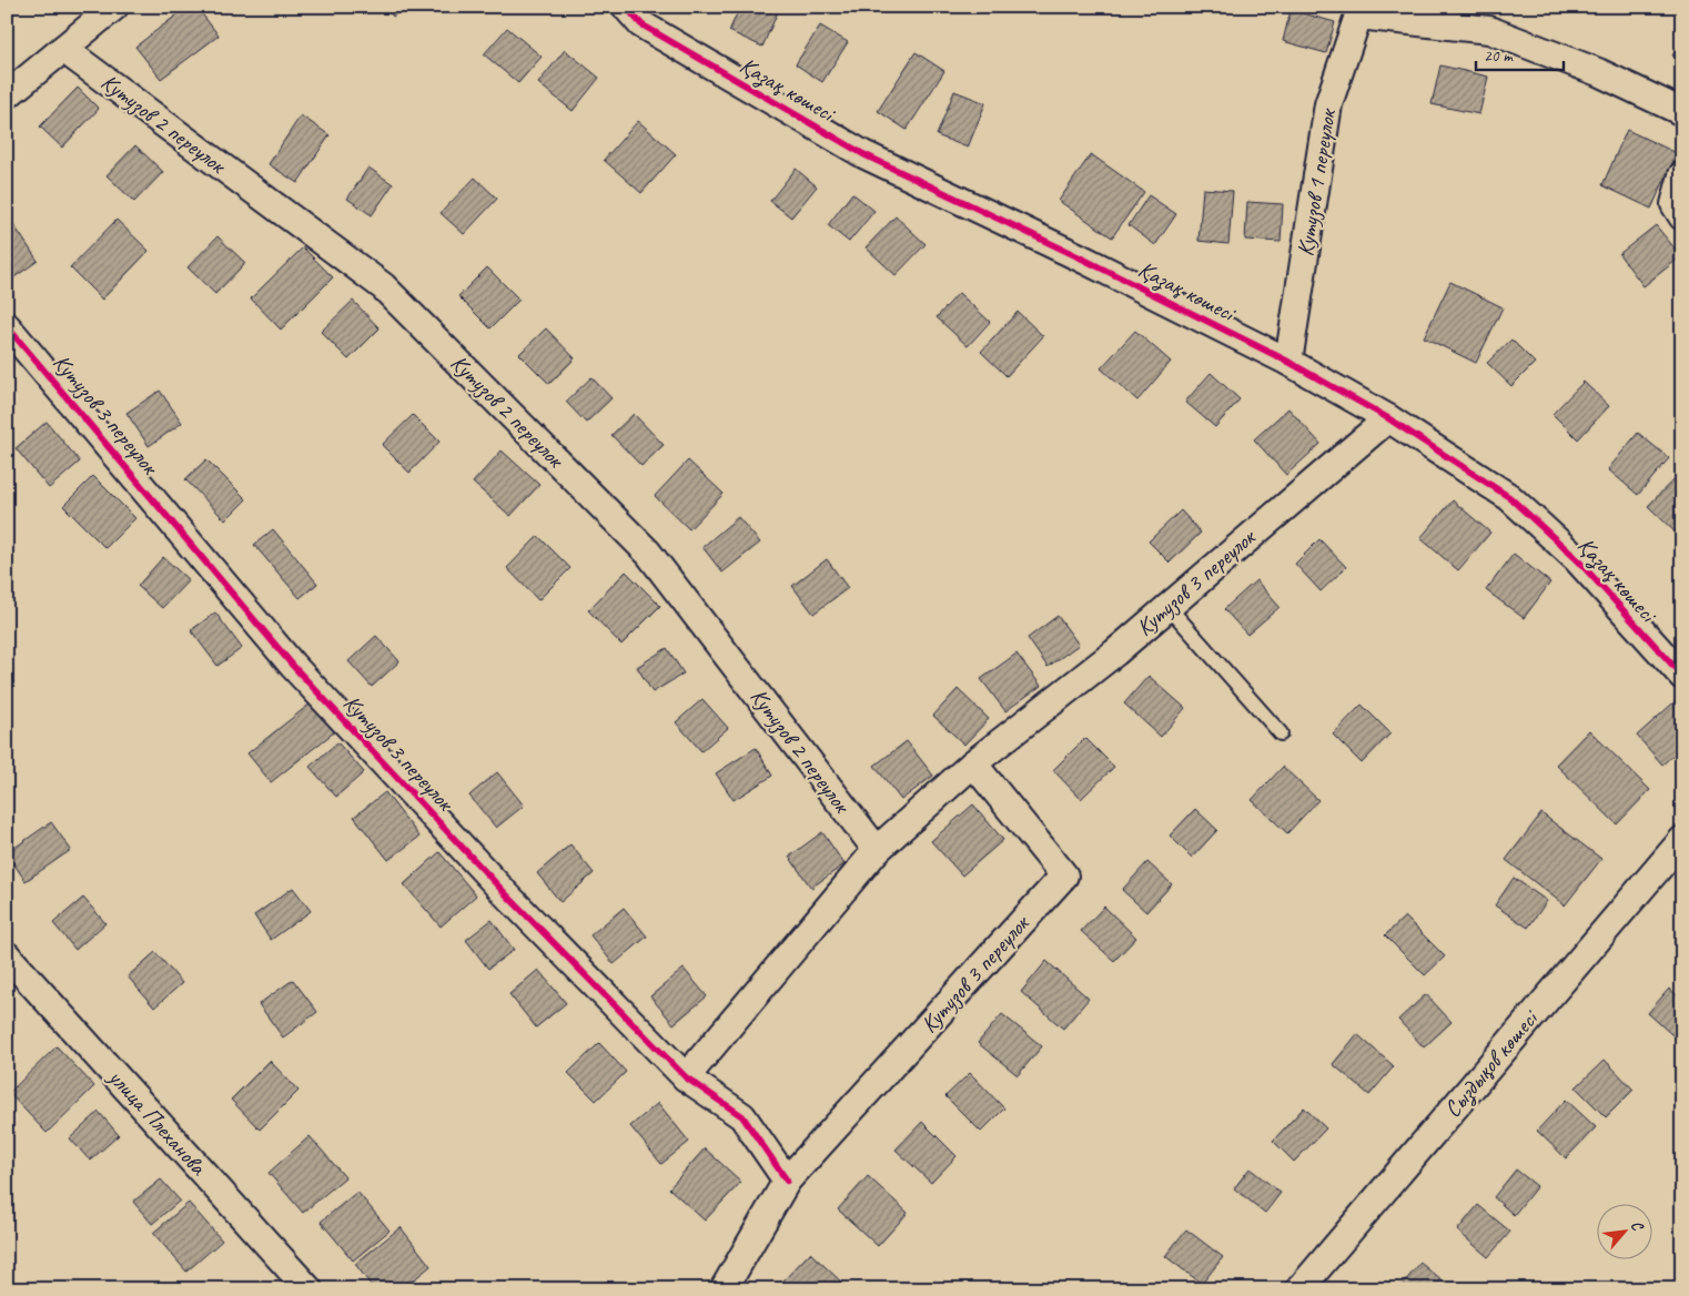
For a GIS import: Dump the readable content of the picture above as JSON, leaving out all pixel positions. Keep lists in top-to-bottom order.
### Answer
{
  "streets": {
    "street": [
      "Қазақ көшесі",
      "Кутузов 2 переулок",
      "Кутузов 1 переулок",
      "Кутузов 3 переулок",
      "Сыздықов көшесі",
      "улица Плеханова"
    ]
  },
  "crossings": [
    ["Қазақ көшесі", "Кутузов 1 переулок"],
    ["Қазақ көшесі", "Кутузов 3 переулок"],
    ["Кутузов 2 переулок", "Кутузов 3 переулок"]
  ],
  "scale_bar": "20 m",
  "north": "top right"
}
